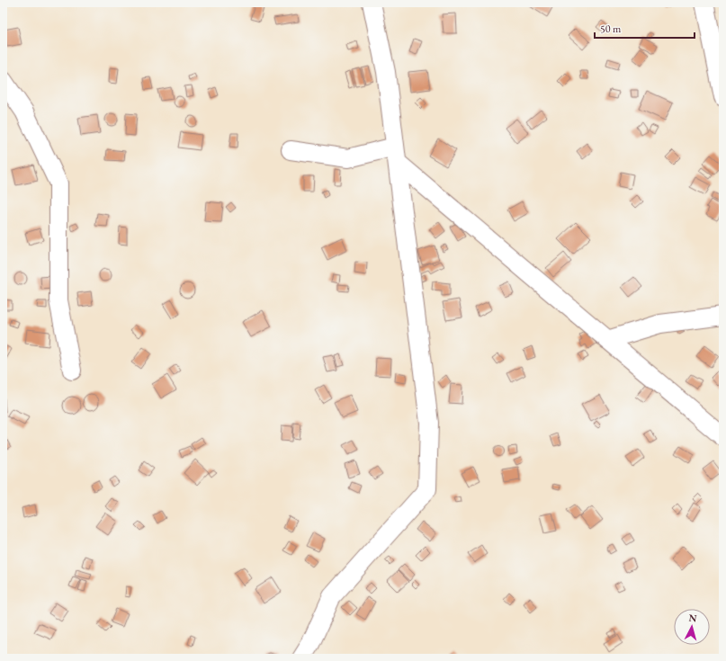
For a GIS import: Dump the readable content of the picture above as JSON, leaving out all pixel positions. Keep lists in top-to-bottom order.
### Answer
{
  "scale_bar": "50 m",
  "north": "top"
}
